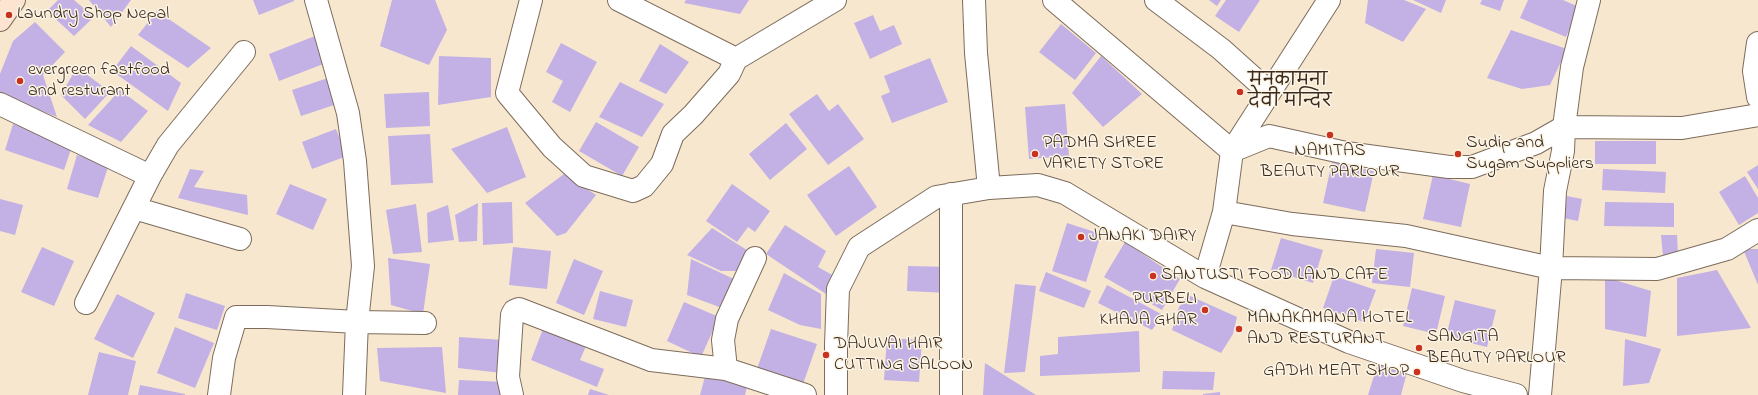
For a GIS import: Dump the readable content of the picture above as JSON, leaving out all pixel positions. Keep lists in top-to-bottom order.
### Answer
{
  "places": [
    "Laundry Shop Nepal",
    "evergreen fastfood and resturant",
    "मनकामना देवी मन्दिर",
    "NAMITAS BEAUTY PARLOUR",
    "PADMA SHREE VARIETY STORE",
    "Sudip and Sugam Suppliers",
    "JANAKI DAIRY",
    "SANTUSTI FOOD LAND CAFE",
    "PURBELI KHAJA GHAR",
    "MANAKAMANA HOTEL AND RESTURANT",
    "SANGITA BEAUTY PARLOUR",
    "DAJUVAI HAIR CUTTING SALOON",
    "GADHI MEAT SHOP"
  ]
}
